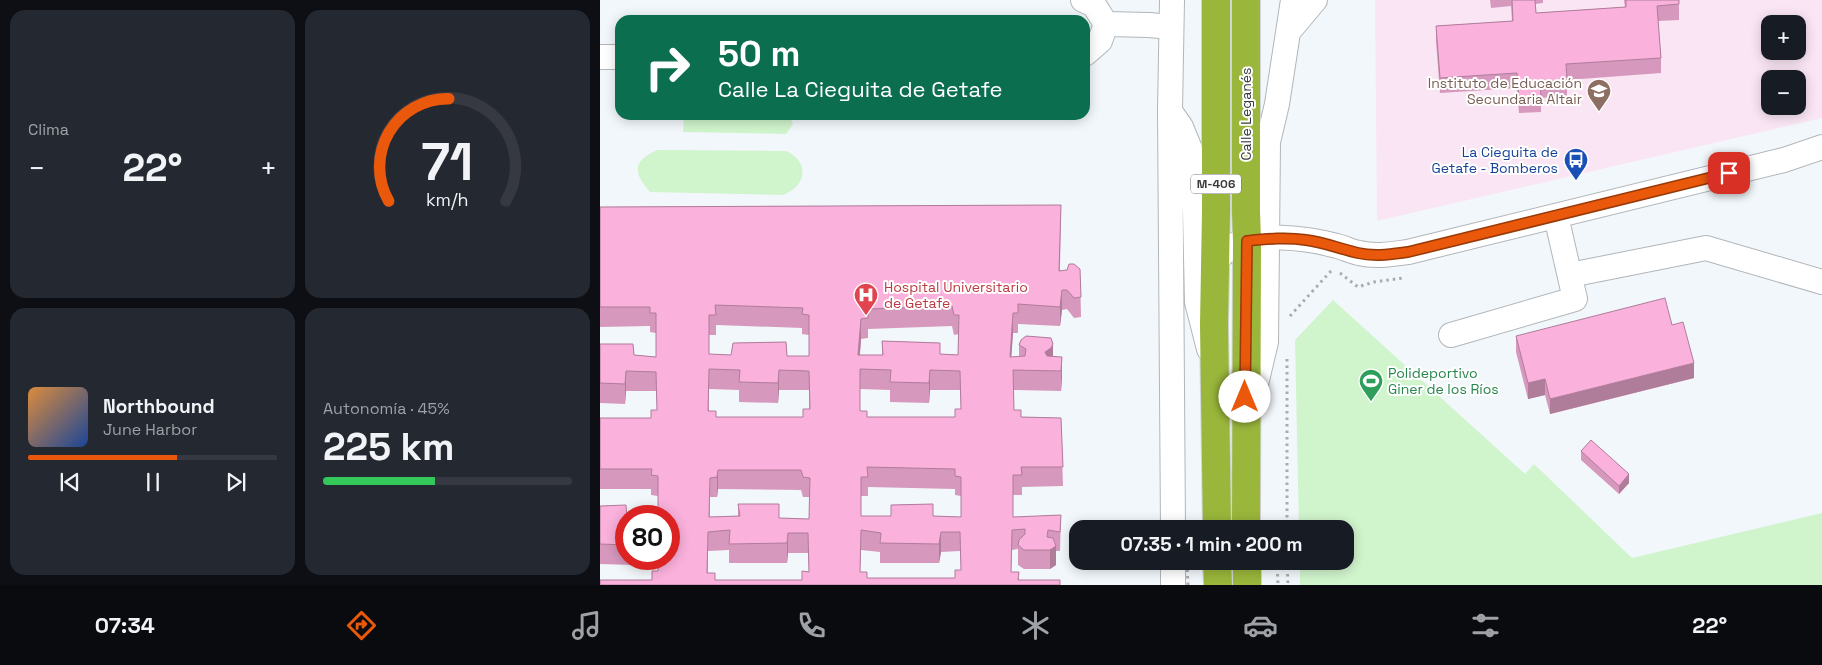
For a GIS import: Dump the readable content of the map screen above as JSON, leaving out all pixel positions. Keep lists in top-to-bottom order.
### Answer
{
  "streets": {
    "highway": ["Calle Leganés", "M-406"]
  },
  "places": {
    "school or university": ["Instituto de Educación Secundaria Altair"],
    "bus stop": ["La Cieguita de Getafe - Bomberos"],
    "hospital": ["Hospital Universitario de Getafe"],
    "sports": ["Polideportivo Giner de los Ríos"]
  },
  "page": {
    "tile": [
      "Clima",
      ["Autonomía · 45%", "225 km"]
    ],
    "map_buttons": ["+", "−"],
    "turn": ["50 m", "Calle La Cieguita de Getafe"],
    "heat": ["−", "22°", "+"],
    "song": ["Northbound", "June Harbor"],
    "limit": "80",
    "trip": "07:35 · 1 min · 200 m",
    "tabs": ["07:34", "22°"],
    "gauge": ["71", "km/h"]
  }
}
